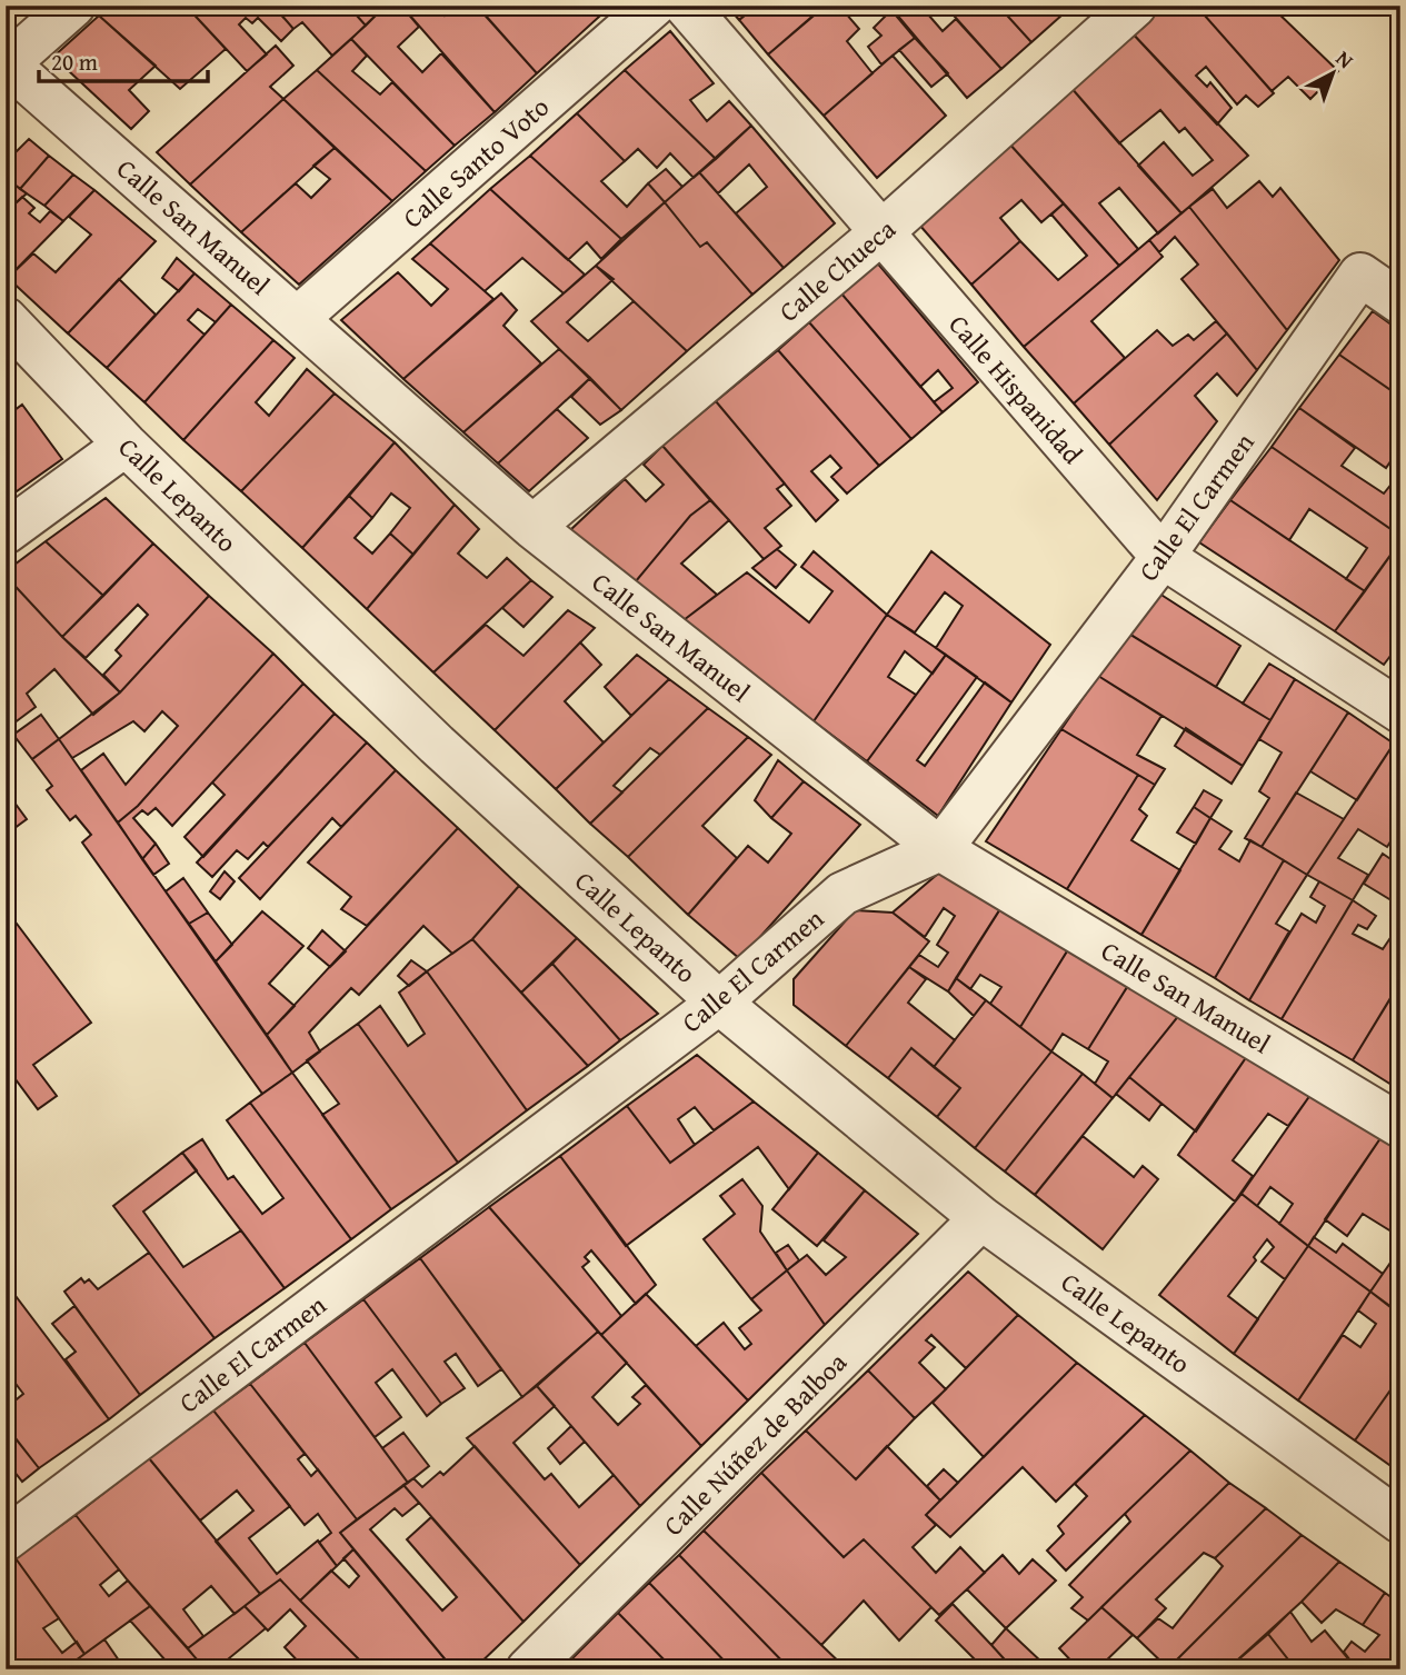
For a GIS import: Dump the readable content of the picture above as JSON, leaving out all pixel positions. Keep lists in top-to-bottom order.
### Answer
{
  "streets": {
    "street": [
      "Calle Santo Voto",
      "Calle San Manuel",
      "Calle Chueca",
      "Calle Hispanidad",
      "Calle Lepanto",
      "Calle El Carmen",
      "Calle Núñez de Balboa"
    ]
  },
  "crossings": [
    ["Calle Santo Voto", "Calle San Manuel"],
    ["Calle San Manuel", "Calle Chueca"],
    ["Calle San Manuel", "Calle El Carmen"],
    ["Calle Chueca", "Calle Hispanidad"],
    ["Calle Hispanidad", "Calle El Carmen"],
    ["Calle Lepanto", "Calle El Carmen"],
    ["Calle Lepanto", "Calle Núñez de Balboa"]
  ],
  "scale_bar": "20 m",
  "north": "top right"
}
